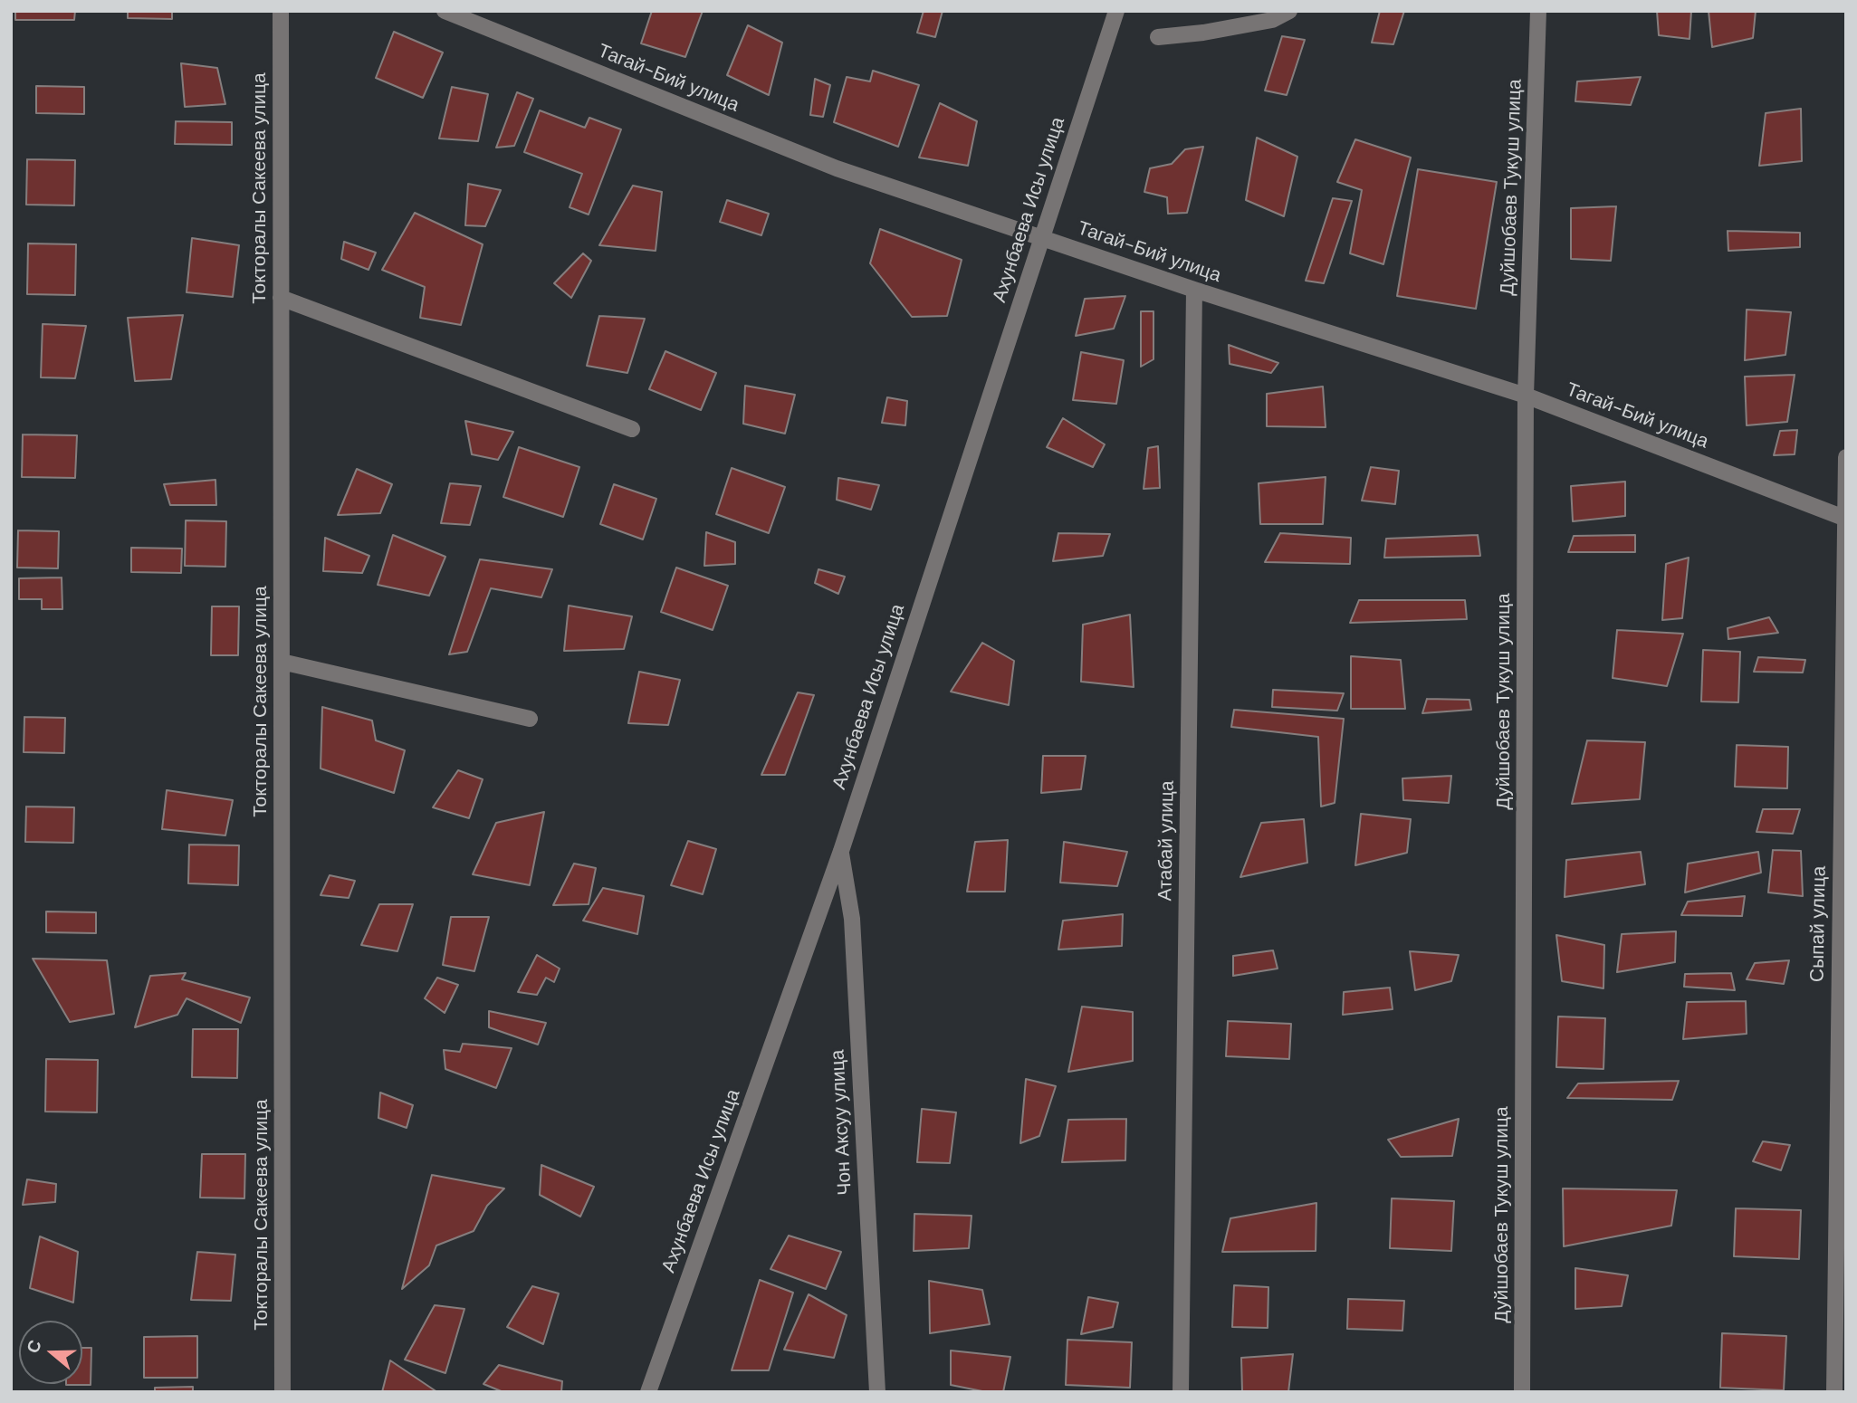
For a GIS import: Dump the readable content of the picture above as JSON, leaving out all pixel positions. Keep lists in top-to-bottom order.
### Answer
{
  "streets": {
    "street": [
      "Тагай-Бий улица",
      "Дуйшобаев Тукуш улица",
      "Токторалы Сакеева улица",
      "Ахунбаева Исы улица",
      "Атабай улица",
      "Сыпай улица",
      "Чон Аксуу улица"
    ]
  },
  "crossings": [
    ["Тагай-Бий улица", "Дуйшобаев Тукуш улица"],
    ["Тагай-Бий улица", "Ахунбаева Исы улица"],
    ["Тагай-Бий улица", "Атабай улица"],
    ["Тагай-Бий улица", "Сыпай улица"],
    ["Ахунбаева Исы улица", "Чон Аксуу улица"]
  ],
  "north": "left"
}
